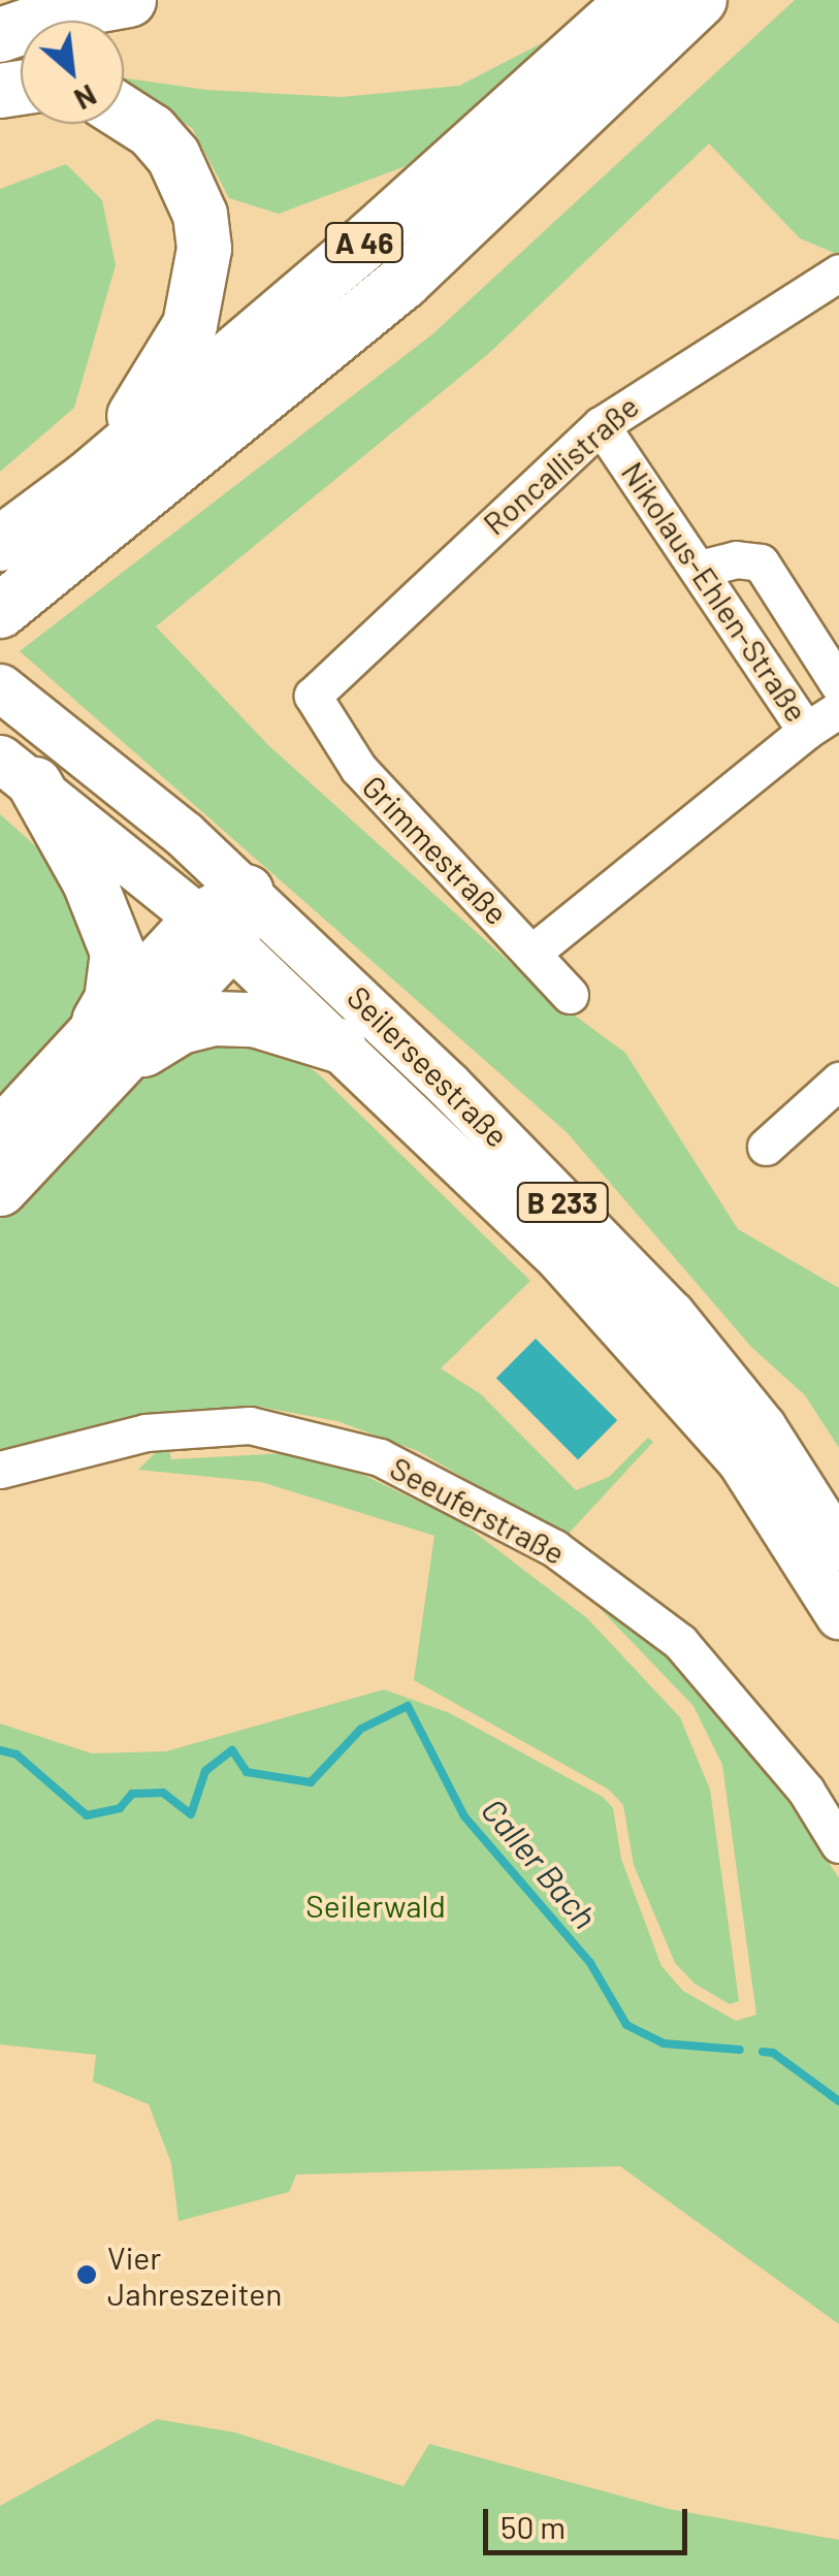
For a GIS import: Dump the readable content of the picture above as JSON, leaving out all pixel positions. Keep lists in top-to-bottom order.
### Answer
{
  "streets": {
    "highway": ["A 46"],
    "main road": ["Seilerseestraße", "B 233"],
    "street": [
      "Roncallistraße",
      "Nikolaus-Ehlen-Straße",
      "Grimmestraße",
      "Seeuferstraße"
    ]
  },
  "crossings": [
    ["Roncallistraße", "Nikolaus-Ehlen-Straße"],
    ["Roncallistraße", "Grimmestraße"]
  ],
  "water": ["Caller Bach"],
  "parks": ["Seilerwald"],
  "places": ["Vier Jahreszeiten"],
  "scale_bar": "50 m",
  "north": "bottom right"
}
